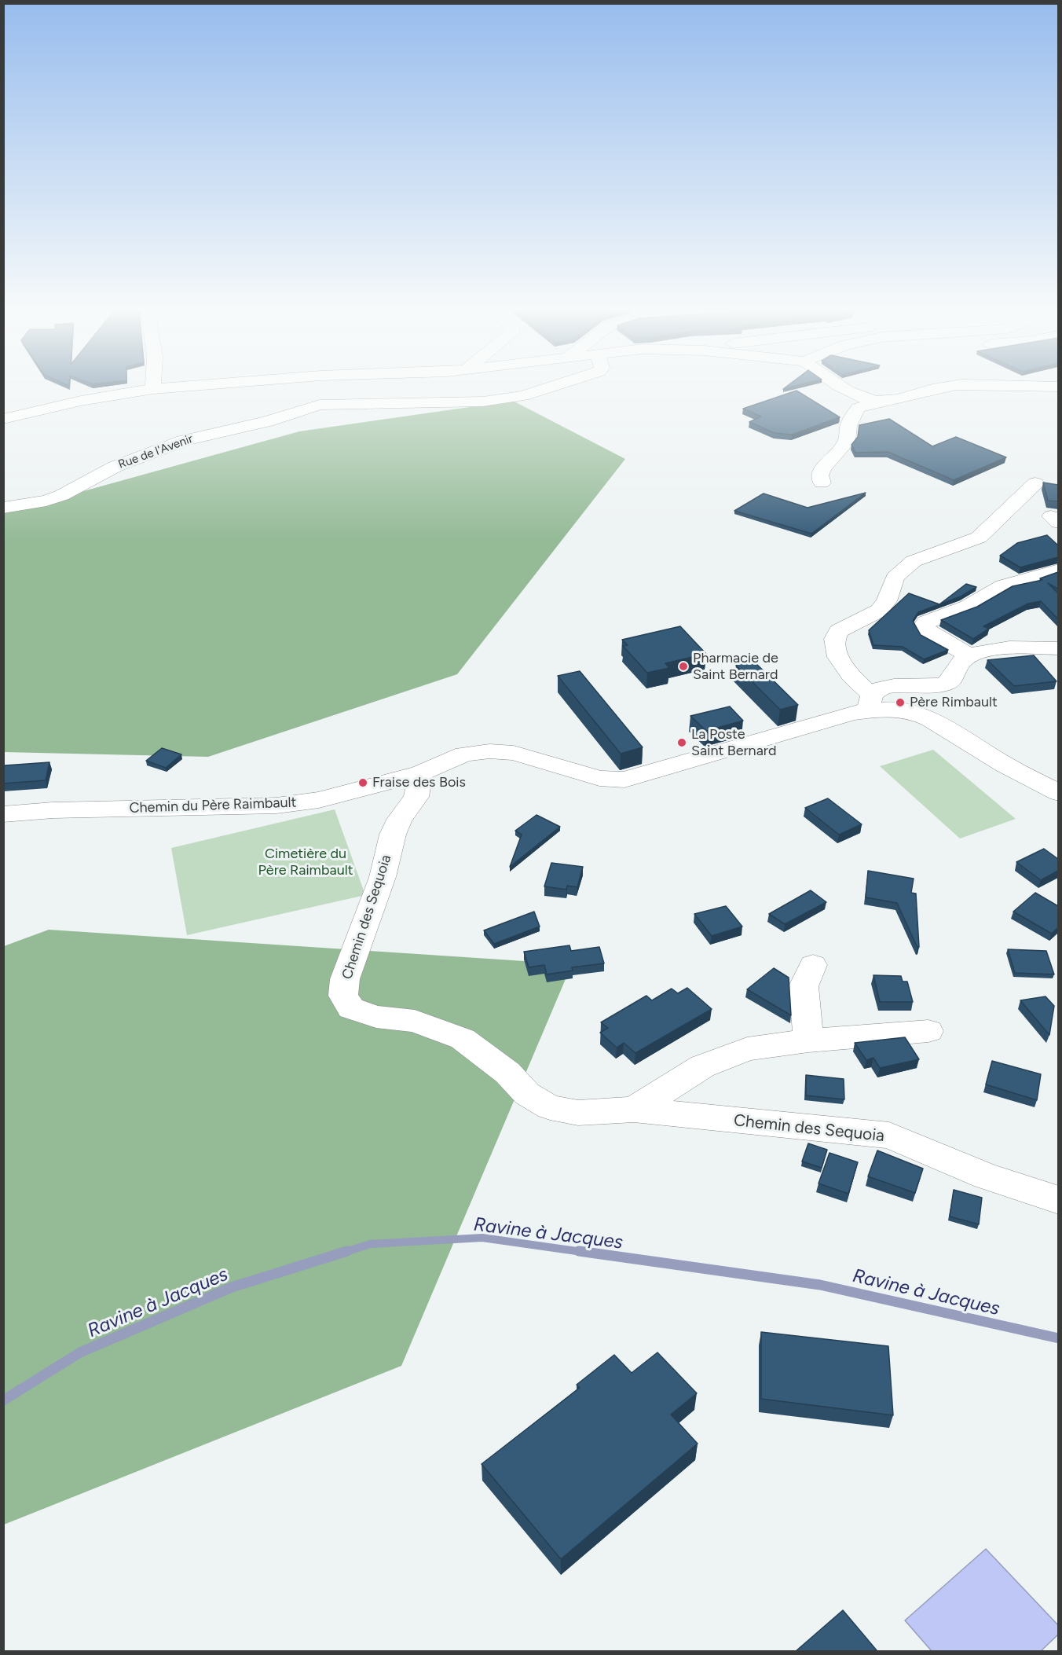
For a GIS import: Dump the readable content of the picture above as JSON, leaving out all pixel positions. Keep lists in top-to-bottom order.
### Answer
{
  "streets": {
    "street": ["Rue de l'Avenir", "Chemin du Père Raimbault", "Chemin des Sequoia"]
  },
  "crossings": [
    ["Chemin du Père Raimbault", "Chemin des Sequoia"]
  ],
  "water": ["Ravine à Jacques"],
  "parks": ["Cimetière du Père Raimbault"],
  "places": [
    "Pharmacie de Saint Bernard",
    "Père Rimbault",
    "La Poste Saint Bernard",
    "Fraise des Bois"
  ]
}
